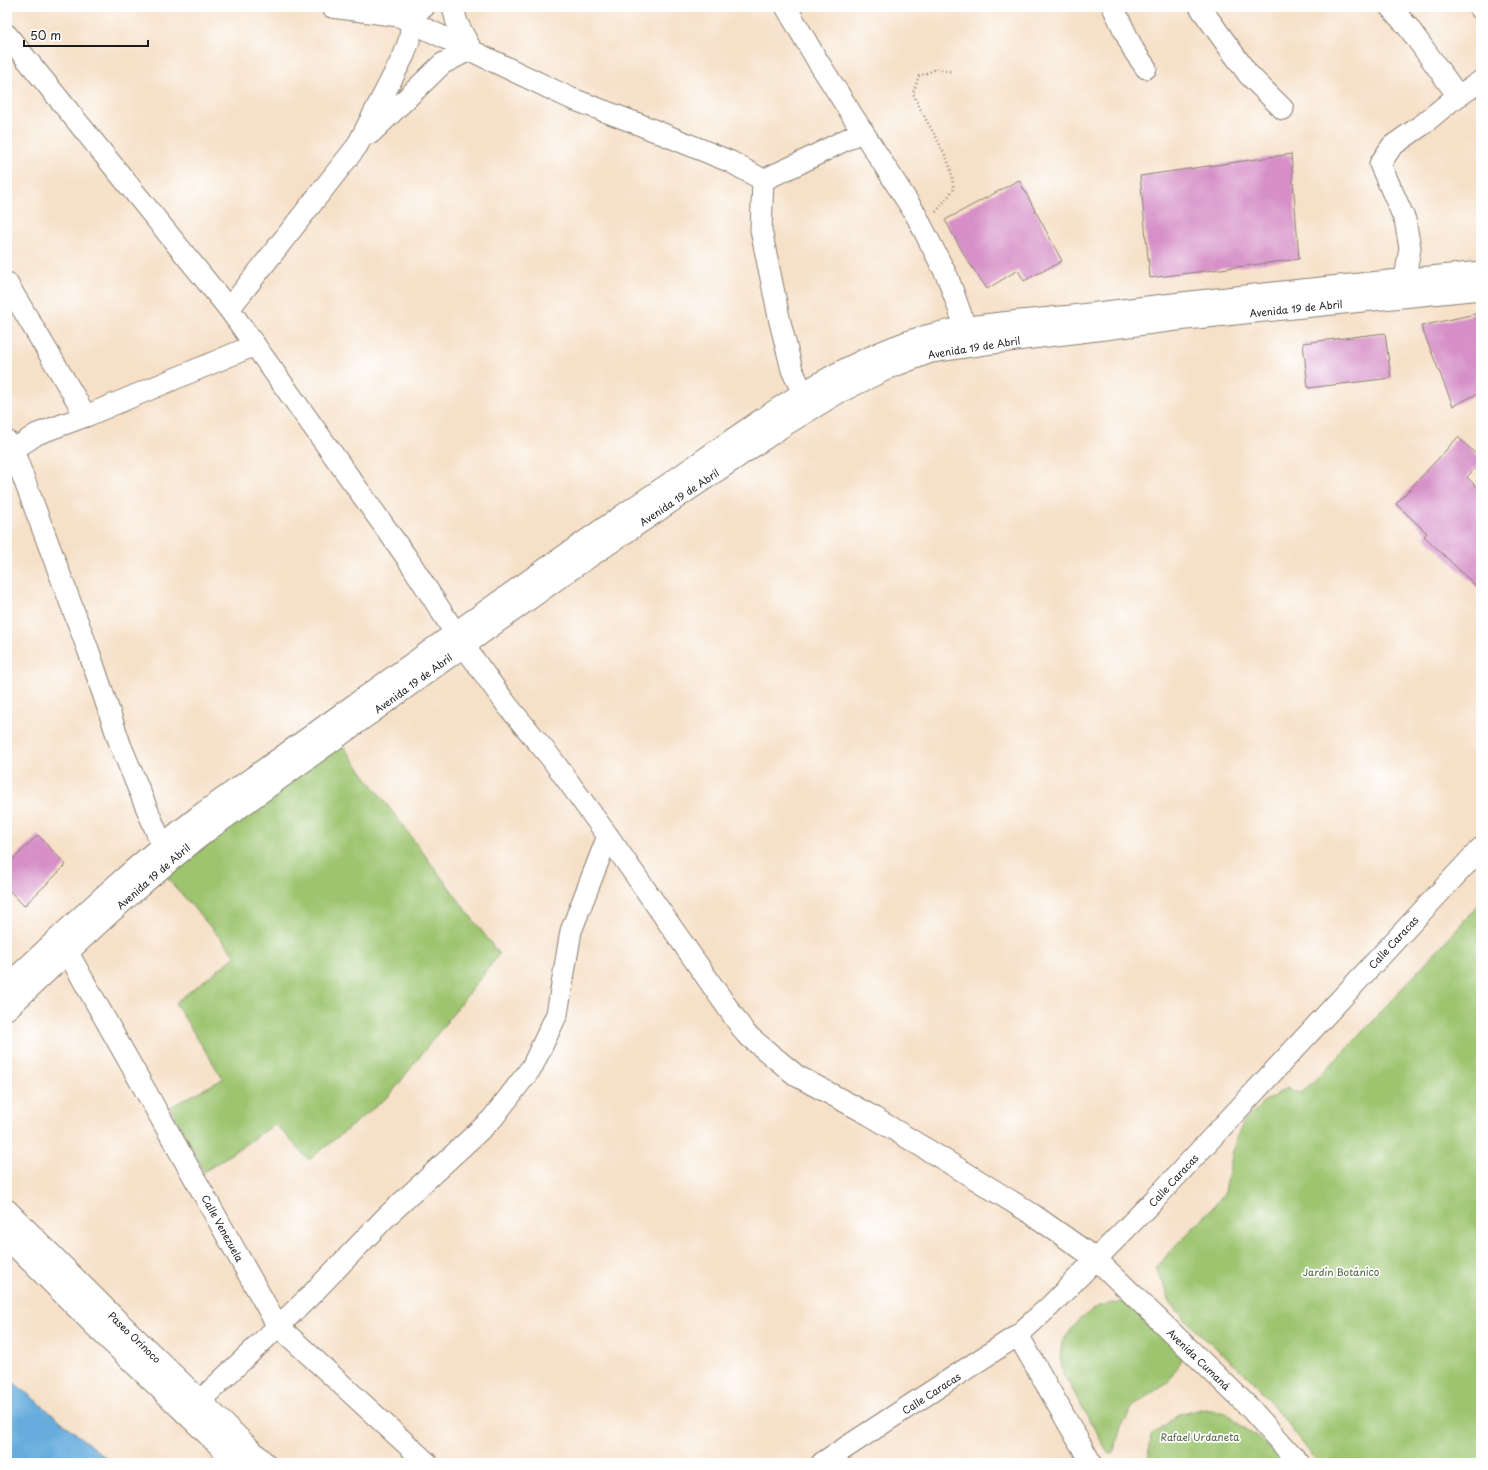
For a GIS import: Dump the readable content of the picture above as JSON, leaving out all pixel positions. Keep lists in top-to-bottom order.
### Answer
{
  "streets": {
    "street": [
      "Avenida 19 de Abril",
      "Calle Caracas",
      "Calle Venezuela",
      "Paseo Orinoco",
      "Avenida Cumaná"
    ]
  },
  "crossings": [
    ["Avenida 19 de Abril", "Calle Venezuela"],
    ["Avenida 19 de Abril", "Avenida Cumaná"],
    ["Calle Caracas", "Avenida Cumaná"]
  ],
  "parks": ["Jardín Botánico", "Rafael Urdaneta"],
  "scale_bar": "50 m"
}
